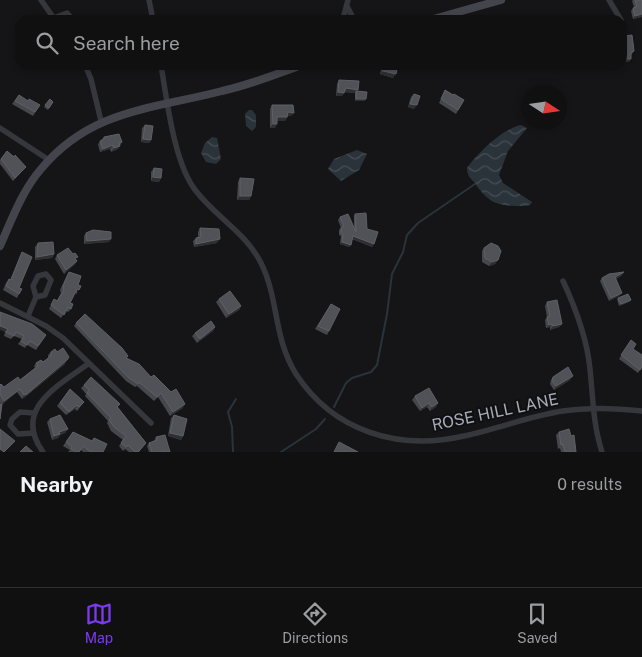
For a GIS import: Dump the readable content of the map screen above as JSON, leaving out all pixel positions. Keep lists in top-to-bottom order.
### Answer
{
  "streets": {
    "street": ["ROSE HILL LANE"]
  },
  "north": "right",
  "page": {
    "search": "Search here",
    "heading": ["Nearby", "0 results"],
    "nav": ["Map", "Directions", "Saved"]
  }
}
